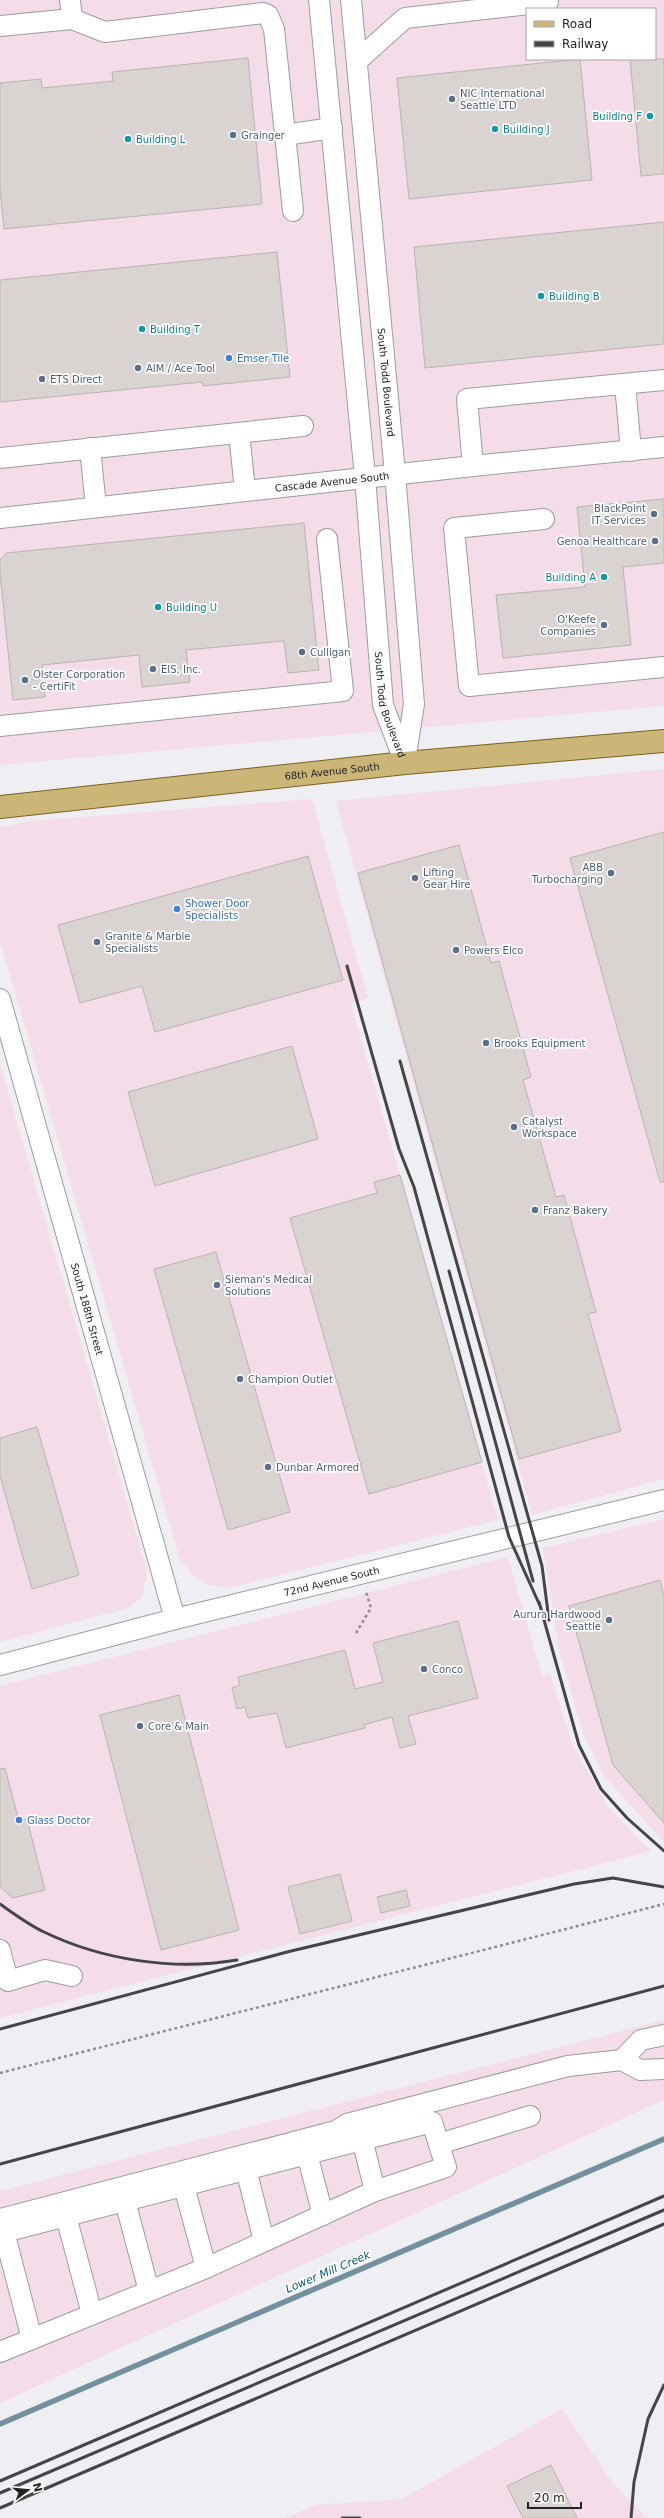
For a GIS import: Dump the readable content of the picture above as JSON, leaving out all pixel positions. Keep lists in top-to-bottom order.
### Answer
{
  "streets": {
    "main road": ["68th Avenue South"],
    "street": [
      "South Todd Boulevard",
      "Cascade Avenue South",
      "South 188th Street",
      "72nd Avenue South"
    ]
  },
  "crossings": [
    ["South Todd Boulevard", "Cascade Avenue South"],
    ["South Todd Boulevard", "68th Avenue South"],
    ["South 188th Street", "72nd Avenue South"]
  ],
  "water": ["Lower Mill Creek"],
  "places": [
    "NIC International Seattle LTD",
    "Building F",
    "Building J",
    "Grainger",
    "Building L",
    "Building B",
    "Building T",
    "Emser Tile",
    "AIM / Ace Tool",
    "ETS Direct",
    "BlackPoint IT Services",
    "Genoa Healthcare",
    "Building A",
    "Building U",
    "O'Keefe Companies",
    "Culligan",
    "EIS, Inc.",
    "Olster Corporation - CertiFit",
    "ABB Turbocharging",
    "Lifting Gear Hire",
    "Shower Door Specialists",
    "Granite & Marble Specialists",
    "Powers Elco",
    "Brooks Equipment",
    "Catalyst Workspace",
    "Franz Bakery",
    "Sieman's Medical Solutions",
    "Champion Outlet",
    "Dunbar Armored",
    "Aurura Hardwood Seattle",
    "Conco",
    "Core & Main",
    "Glass Doctor"
  ],
  "legend": ["Road", "Railway"],
  "scale_bar": "20 m",
  "north": "right"
}
